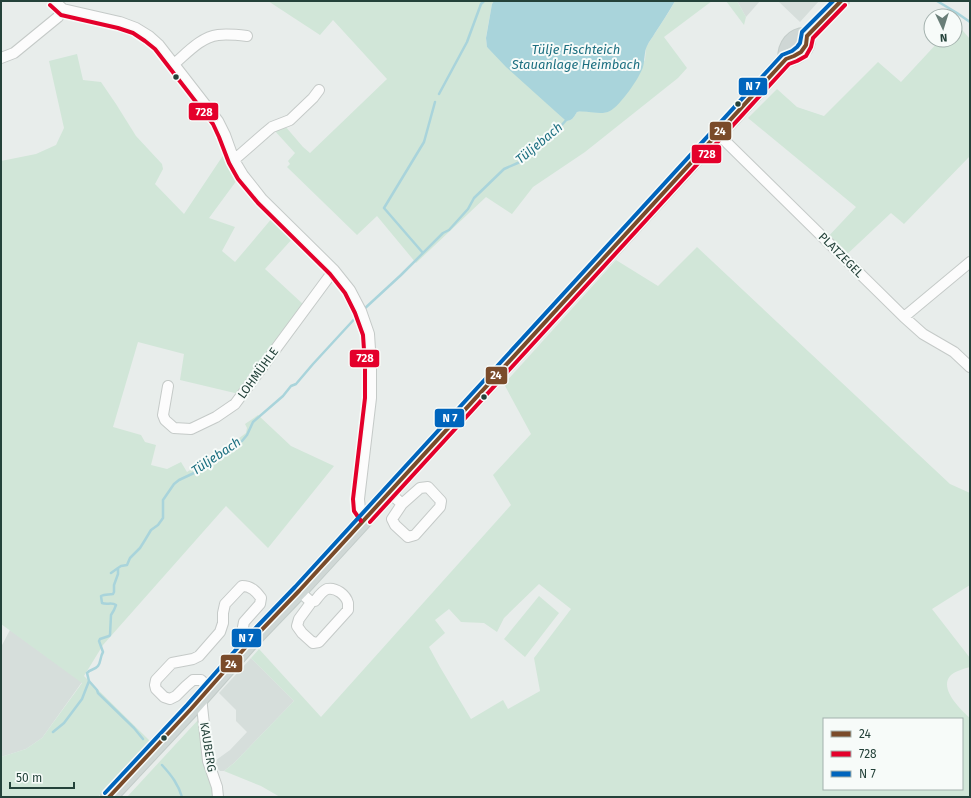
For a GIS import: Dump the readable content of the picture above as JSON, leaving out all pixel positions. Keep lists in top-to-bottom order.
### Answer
{
  "streets": {
    "street": ["PLATZEGEL", "LOHMÜHLE", "KAUBERG"]
  },
  "water": ["Tülje Fischteich Stauanlage Heimbach", "Tüljebach"],
  "lines": ["transit line 24", "transit line 728"],
  "legend": ["24", "728", "N 7"],
  "scale_bar": "50 m",
  "north": "bottom"
}
